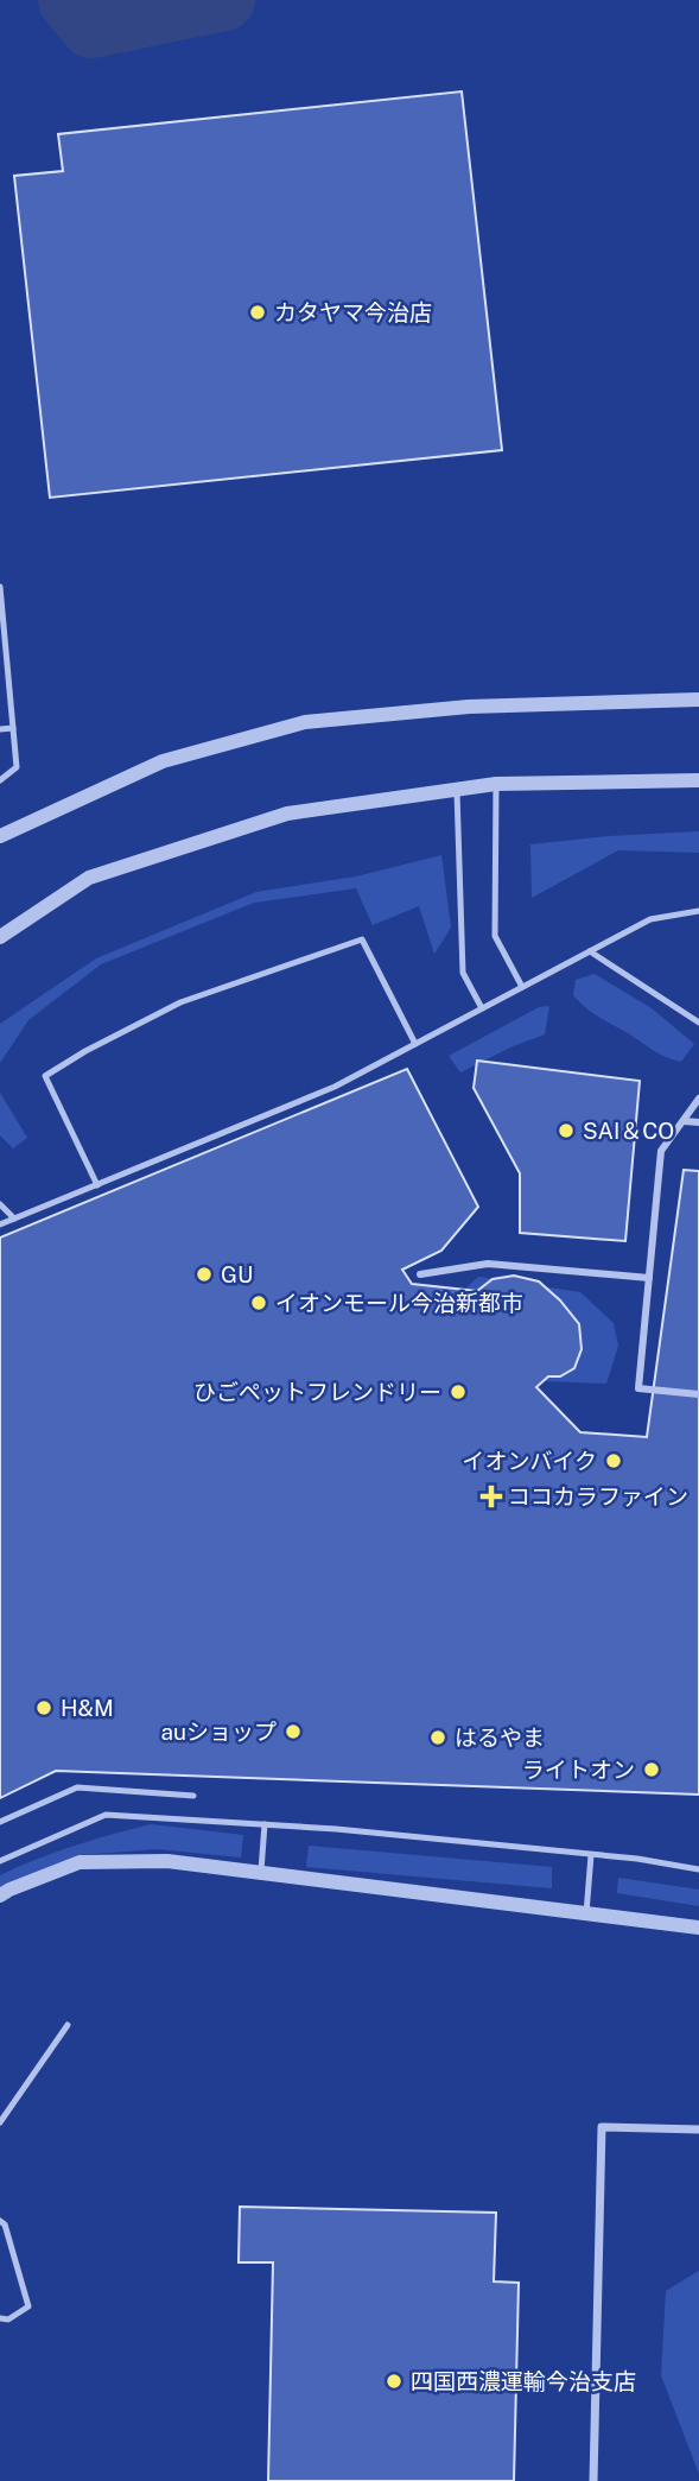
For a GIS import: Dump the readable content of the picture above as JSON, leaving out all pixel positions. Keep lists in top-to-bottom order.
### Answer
{
  "places": {
    "other": [
      "カタヤマ今治店",
      "SAI＆CO",
      "GU",
      "イオンモール今治新都市",
      "ひごペットフレンドリー",
      "イオンバイク",
      "H&M",
      "auショップ",
      "はるやま",
      "ライトオン",
      "四国西濃運輸今治支店"
    ],
    "health": ["ココカラファイン"]
  }
}
